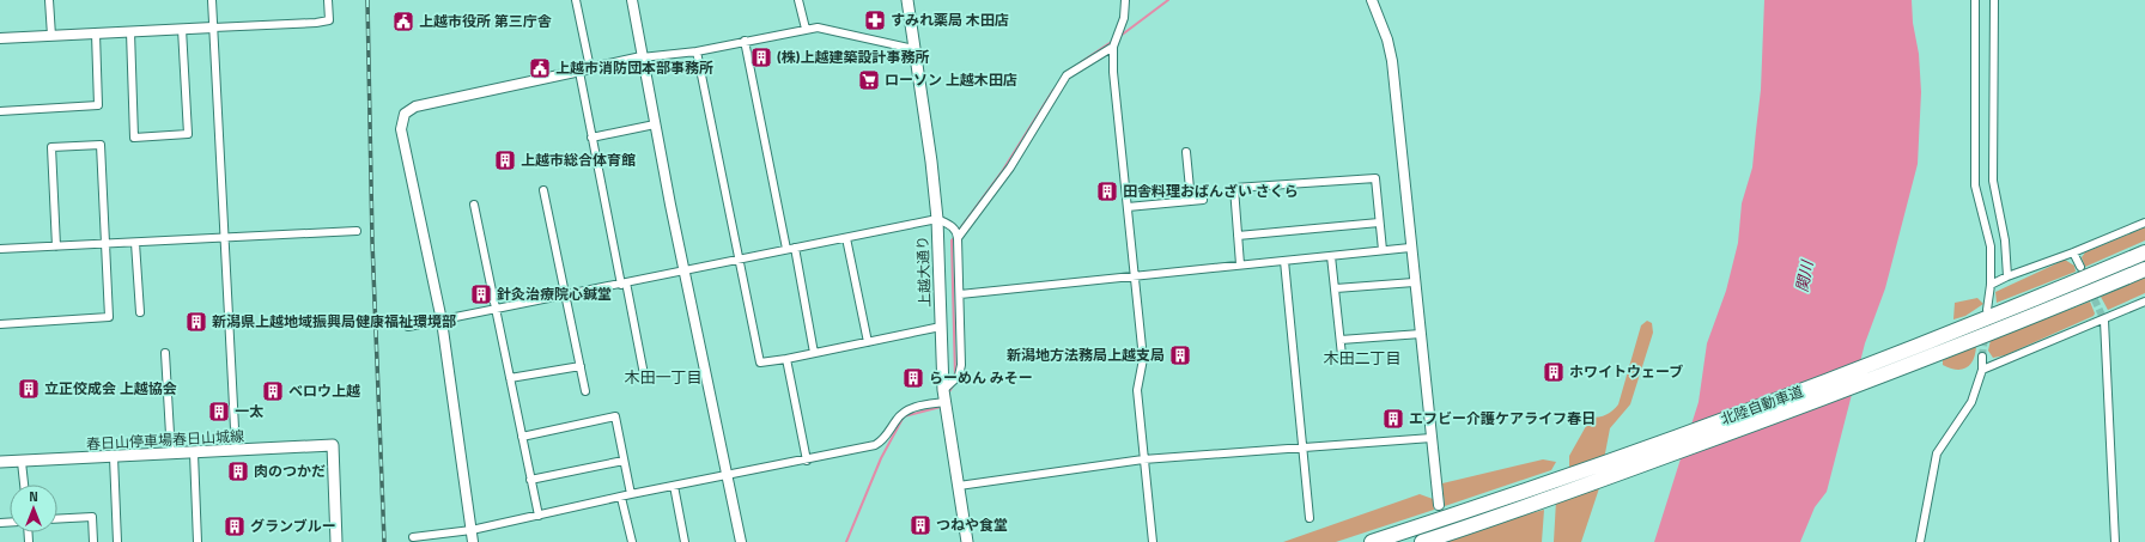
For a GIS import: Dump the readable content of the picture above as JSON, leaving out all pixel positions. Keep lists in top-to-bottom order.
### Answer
{
  "streets": {
    "highway": ["北陸自動車道"],
    "main road": ["上越大通り", "春日山停車場春日山城線"]
  },
  "districts": ["木田二丁目", "木田一丁目"],
  "water": ["関川"],
  "places": {
    "pharmacy": ["すみれ薬局 木田店"],
    "public building": ["上越市役所 第三庁舎", "上越市消防団本部事務所"],
    "building": [
      "(株)上越建築設計事務所",
      "上越市総合体育館",
      "田舎料理おばんざい さくら",
      "針灸治療院心鍼堂",
      "新潟県上越地域振興局健康福祉環境部",
      "新潟地方法務局上越支局",
      "ホワイトウェーブ",
      "らーめん みそー",
      "立正佼成会 上越協会",
      "ベロウ上越",
      "一太",
      "エフビー介護ケアライフ春日",
      "肉のつかだ",
      "つねや食堂",
      "グランブルー"
    ],
    "supermarket": ["ローソン 上越木田店"]
  },
  "north": "top"
}
